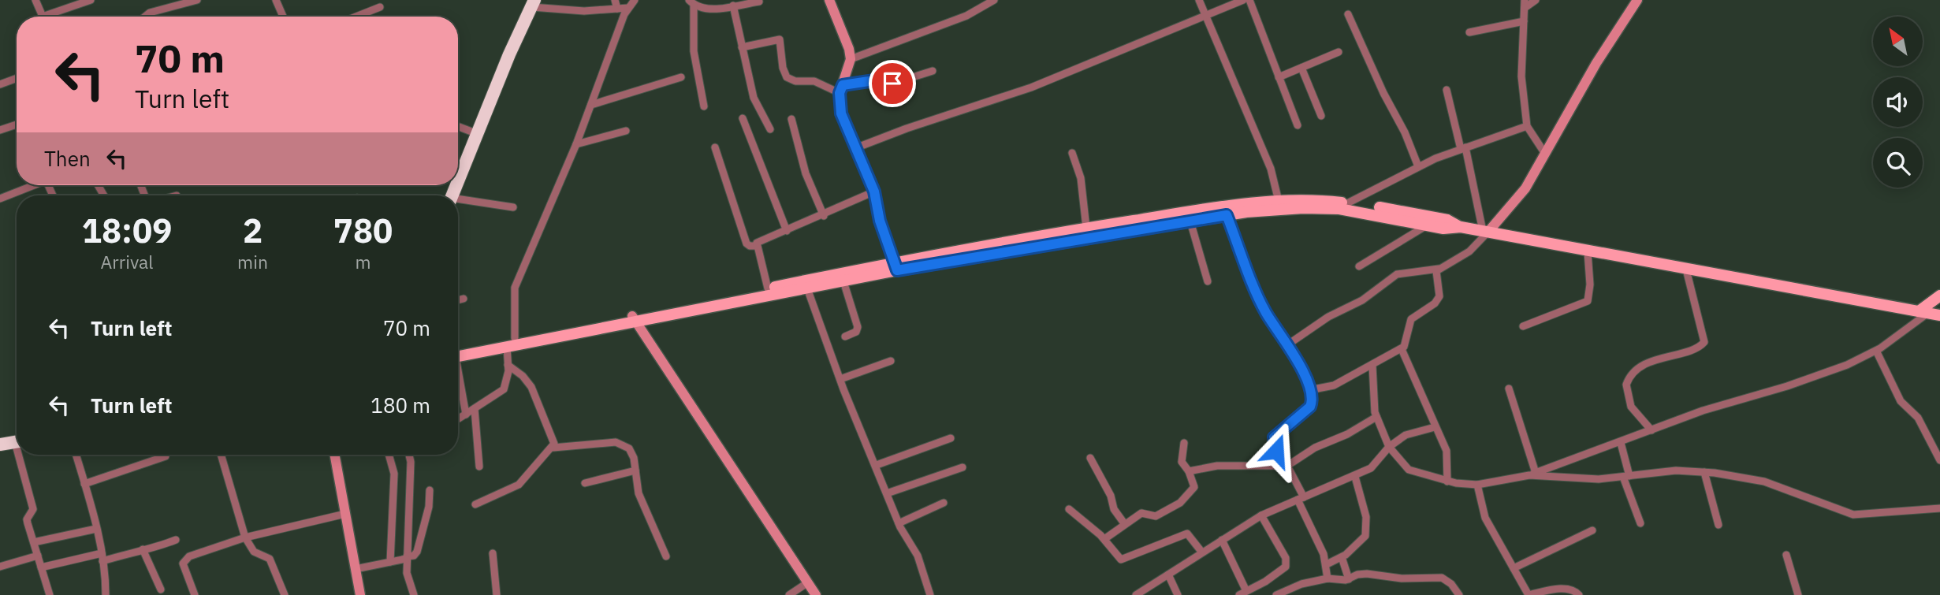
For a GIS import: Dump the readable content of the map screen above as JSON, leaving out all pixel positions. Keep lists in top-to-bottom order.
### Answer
{
  "north": "top left",
  "page": {
    "turn": ["70 m", "Turn left"],
    "then": "Then",
    "eta": [
      "18:09",
      "Arrival",
      "2",
      "min",
      "780",
      "m"
    ],
    "list": [
      {
        "name": "Turn left",
        "value": "70 m"
      },
      {
        "name": "Turn left",
        "value": "180 m"
      }
    ]
  }
}
